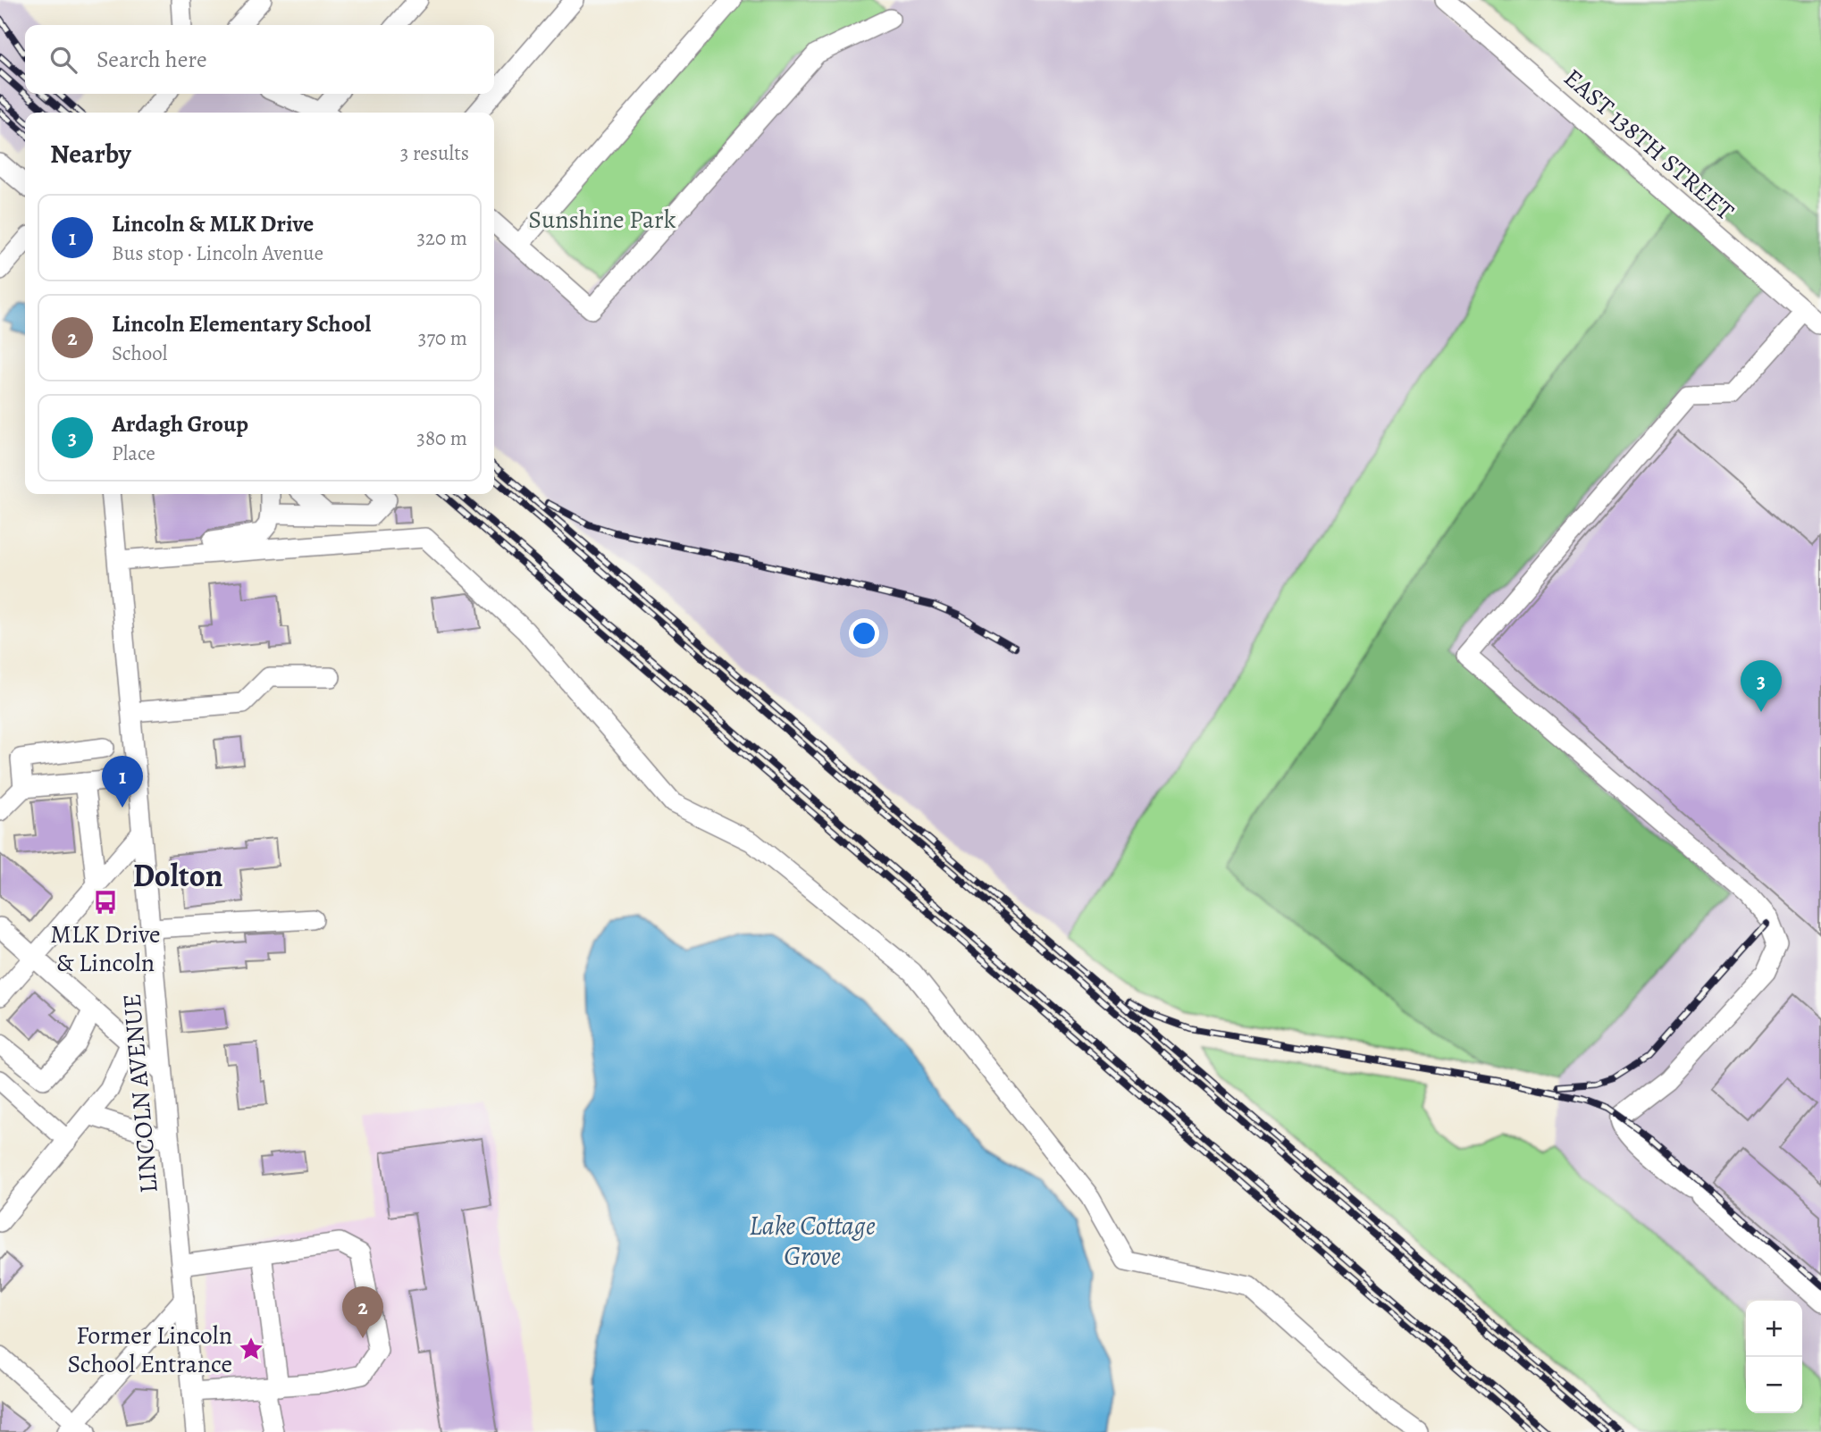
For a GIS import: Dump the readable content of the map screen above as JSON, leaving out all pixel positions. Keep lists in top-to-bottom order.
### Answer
{
  "streets": {
    "street": ["EAST 138TH STREET", "LINCOLN AVENUE"]
  },
  "districts": ["Dolton"],
  "water": ["Lake Cottage Grove"],
  "parks": ["Sunshine Park"],
  "places": {
    "bus stop": ["MLK Drive & Lincoln"],
    "place": ["Former Lincoln School Entrance"]
  },
  "page": {
    "search": "Search here",
    "heading": ["Nearby", "3 results"],
    "list": [
      {
        "mark": "1",
        "name": "Lincoln & MLK Drive",
        "note": "Bus stop · Lincoln Avenue",
        "value": "320 m"
      },
      {
        "mark": "2",
        "name": "Lincoln Elementary School",
        "note": "School",
        "value": "370 m"
      },
      {
        "mark": "3",
        "name": "Ardagh Group",
        "note": "Place",
        "value": "380 m"
      }
    ],
    "pins": ["3", "1", "2"],
    "map_buttons": ["+", "−"]
  }
}
